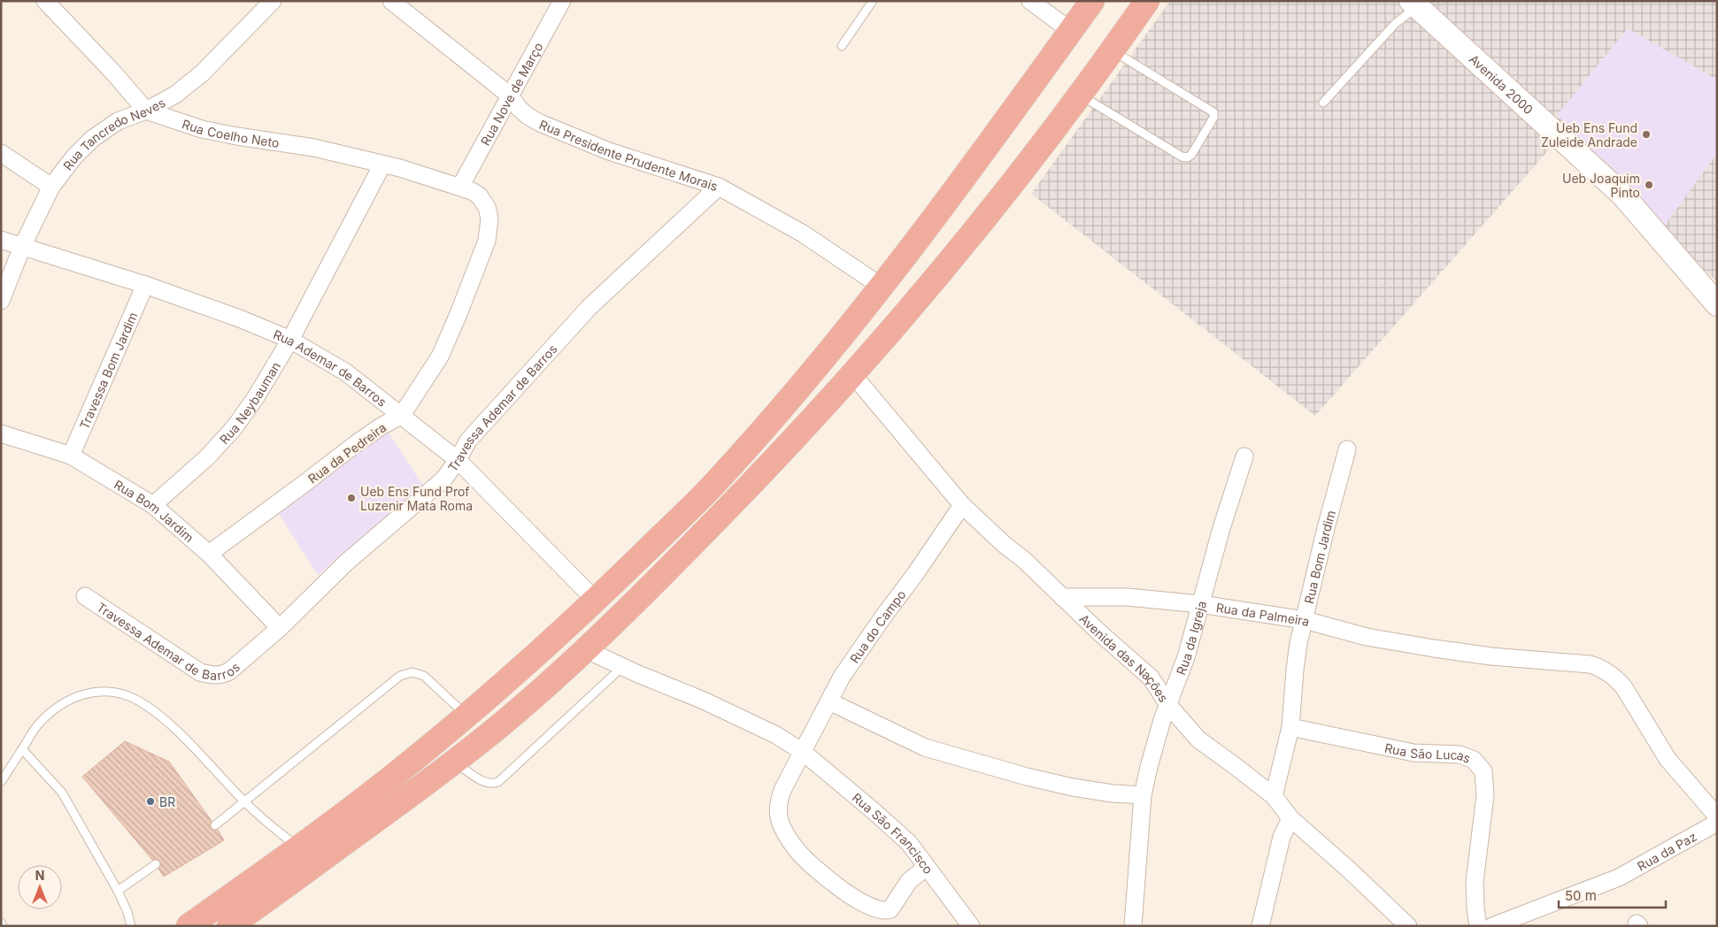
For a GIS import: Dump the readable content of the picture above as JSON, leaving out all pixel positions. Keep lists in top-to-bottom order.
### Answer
{
  "streets": {
    "street": [
      "Avenida 2000",
      "Rua Nove de Março",
      "Rua Coelho Neto",
      "Rua Tancredo Neves",
      "Rua Presidente Prudente Morais",
      "Rua Ademar de Barros",
      "Travessa Bom Jardim",
      "Rua Neybauman",
      "Travessa Ademar de Barros",
      "Rua da Pedreira",
      "Rua Bom Jardim",
      "Rua da Palmeira",
      "Rua do Campo",
      "Rua da Igreja",
      "Avenida das Nações",
      "Rua São Lucas",
      "Rua São Francisco",
      "Rua da Paz"
    ]
  },
  "crossings": [
    ["Rua Nove de Março", "Rua Coelho Neto"],
    ["Rua Nove de Março", "Rua Presidente Prudente Morais"],
    ["Rua Nove de Março", "Rua da Pedreira"],
    ["Rua Coelho Neto", "Rua Tancredo Neves"],
    ["Rua Coelho Neto", "Rua Neybauman"],
    ["Rua Coelho Neto", "Rua da Pedreira"],
    ["Rua Tancredo Neves", "Rua Ademar de Barros"],
    ["Rua Presidente Prudente Morais", "Travessa Ademar de Barros"],
    ["Rua Ademar de Barros", "Travessa Bom Jardim"],
    ["Rua Ademar de Barros", "Rua Neybauman"],
    ["Rua Ademar de Barros", "Travessa Ademar de Barros"],
    ["Rua Ademar de Barros", "Rua da Pedreira"],
    ["Travessa Bom Jardim", "Rua Bom Jardim"],
    ["Rua Neybauman", "Rua Bom Jardim"],
    ["Travessa Ademar de Barros", "Rua Bom Jardim"],
    ["Rua da Pedreira", "Rua Bom Jardim"],
    ["Rua Bom Jardim", "Rua da Palmeira"],
    ["Rua Bom Jardim", "Avenida das Nações"],
    ["Rua Bom Jardim", "Rua São Lucas"],
    ["Rua da Palmeira", "Rua da Igreja"],
    ["Rua da Palmeira", "Avenida das Nações"],
    ["Rua do Campo", "Avenida das Nações"],
    ["Rua do Campo", "Rua São Francisco"],
    ["Rua da Igreja", "Avenida das Nações"]
  ],
  "places": [
    "Ueb Ens Fund Zuleide Andrade",
    "Ueb Joaquim Pinto",
    "Ueb Ens Fund Prof Luzenir Mata Roma",
    "BR"
  ],
  "scale_bar": "50 m",
  "north": "top"
}
